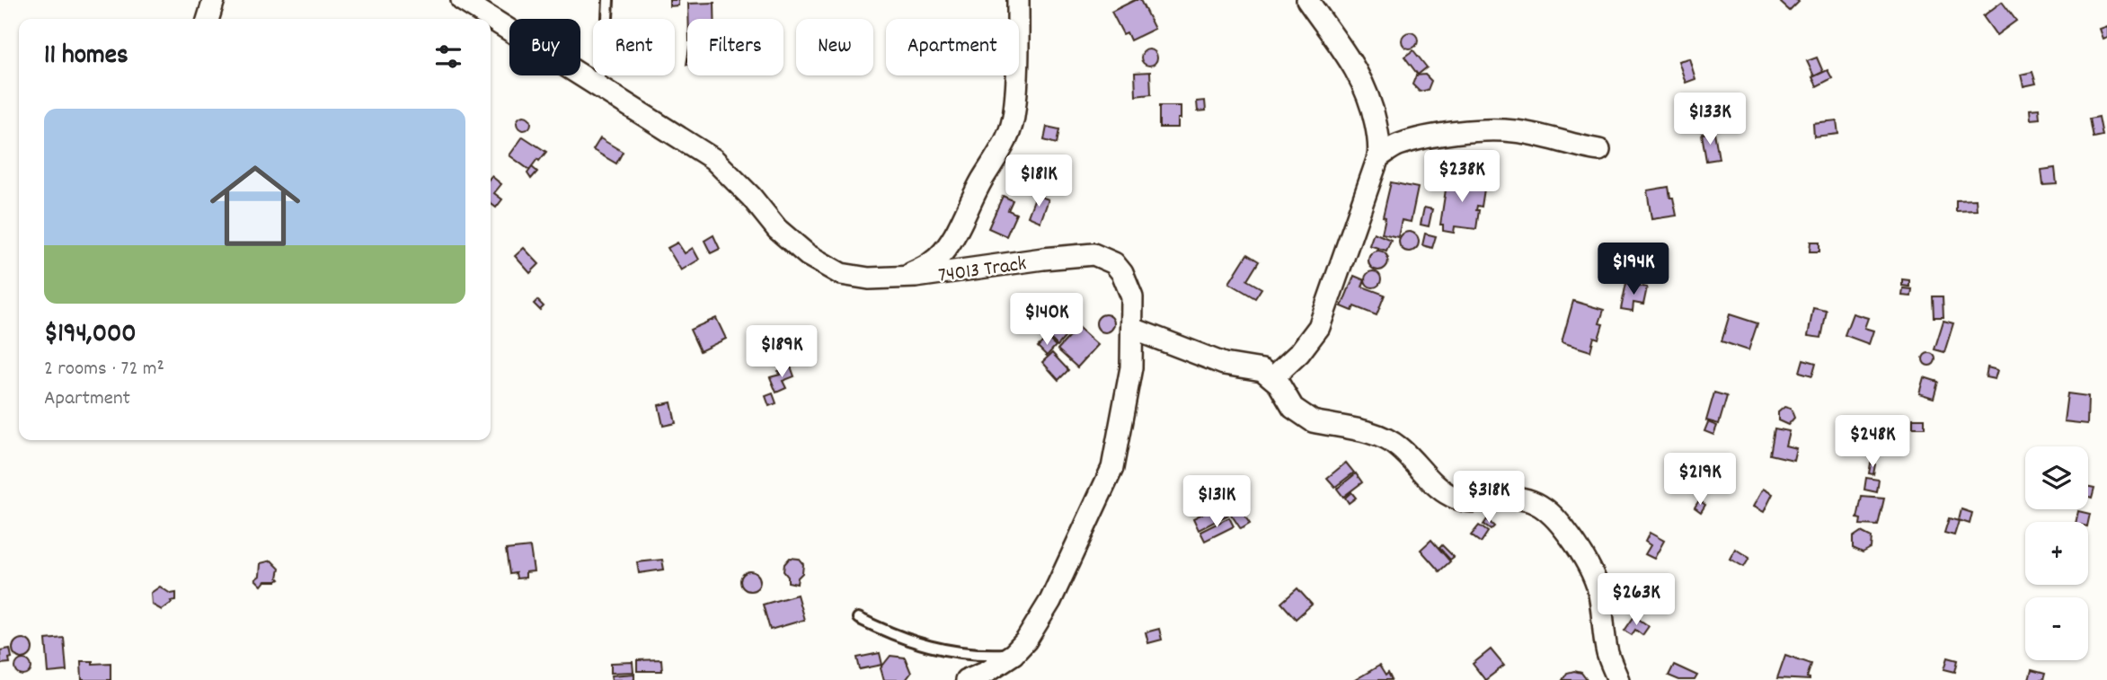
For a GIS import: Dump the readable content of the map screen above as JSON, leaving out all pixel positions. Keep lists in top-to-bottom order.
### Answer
{
  "streets": {
    "street": ["74013 Track"]
  },
  "page": {
    "chip": [
      "Buy",
      "Rent",
      "Filters",
      "New",
      "Apartment"
    ],
    "heading": "11 homes",
    "price": [
      "$133K",
      "$238K",
      "$181K",
      "$194K",
      "$140K",
      "$189K",
      "$248K",
      "$219K",
      "$318K",
      "$131K",
      "$263K"
    ],
    "list": [
      {
        "name": "$194,000",
        "note": "2 rooms · 72 m² · Apartment"
      }
    ],
    "map_buttons": ["+", "−"]
  }
}
